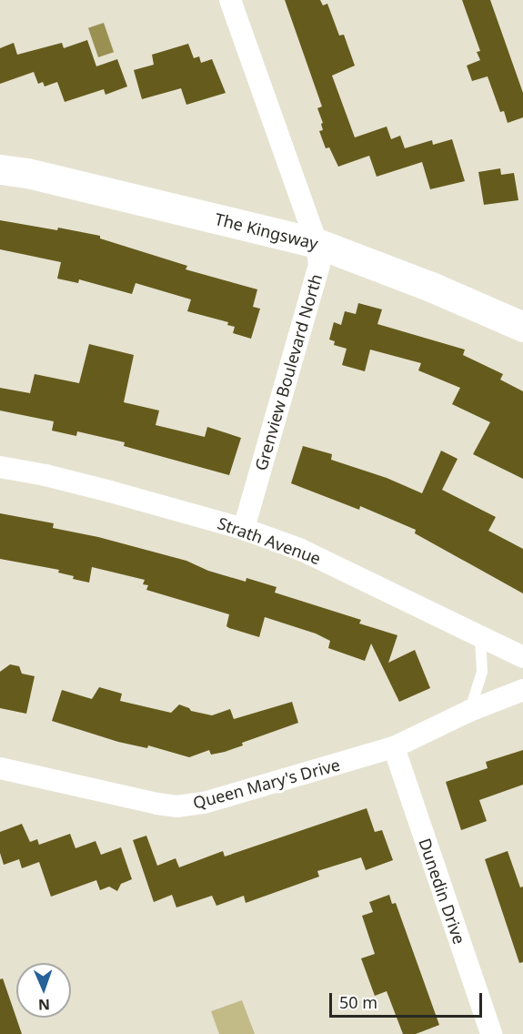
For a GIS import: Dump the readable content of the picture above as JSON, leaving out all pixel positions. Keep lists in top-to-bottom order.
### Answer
{
  "streets": {
    "street": [
      "The Kingsway",
      "Grenview Boulevard North",
      "Strath Avenue",
      "Queen Mary's Drive",
      "Dunedin Drive"
    ]
  },
  "crossings": [
    ["The Kingsway", "Grenview Boulevard North"],
    ["Grenview Boulevard North", "Strath Avenue"],
    ["Queen Mary's Drive", "Dunedin Drive"]
  ],
  "scale_bar": "50 m",
  "north": "bottom"
}
